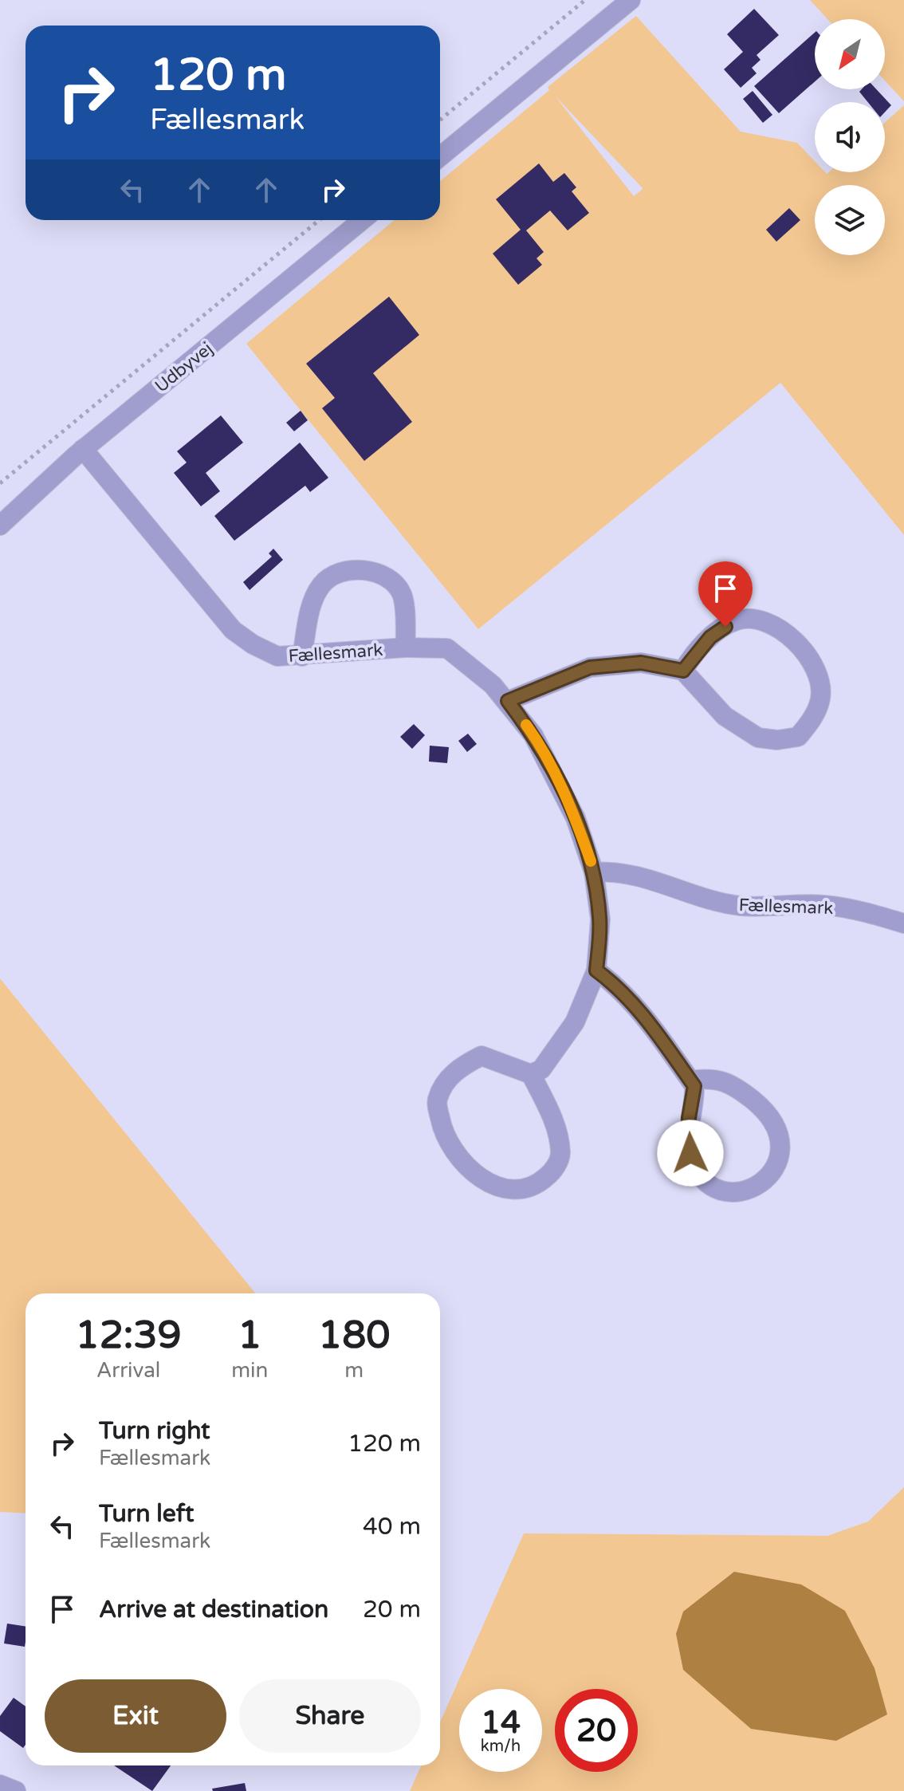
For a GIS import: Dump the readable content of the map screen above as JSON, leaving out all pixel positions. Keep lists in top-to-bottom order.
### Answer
{
  "streets": {
    "street": ["Udbyvej", "Fællesmark"]
  },
  "crossings": [
    ["Udbyvej", "Fællesmark"]
  ],
  "north": "bottom left",
  "page": {
    "turn": ["120 m", "Fællesmark"],
    "eta": [
      "12:39",
      "Arrival",
      "1",
      "min",
      "180",
      "m"
    ],
    "list": [
      {
        "name": "Turn right",
        "note": "Fællesmark",
        "value": "120 m"
      },
      {
        "name": "Turn left",
        "note": "Fællesmark",
        "value": "40 m"
      },
      {
        "name": "Arrive at destination",
        "value": "20 m"
      }
    ],
    "buttons": ["Exit", "Share"],
    "speed": "14 km/h",
    "limit": "20"
  }
}
